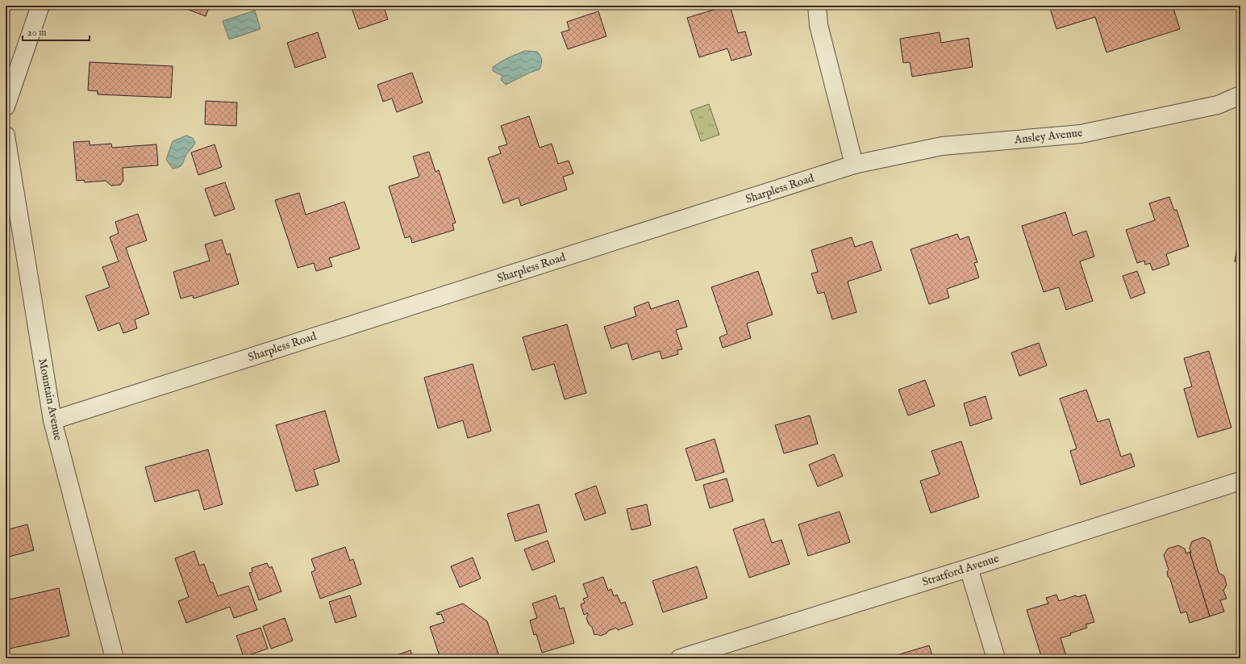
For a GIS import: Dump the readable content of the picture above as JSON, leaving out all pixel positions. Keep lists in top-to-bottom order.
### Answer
{
  "streets": {
    "street": [
      "Ansley Avenue",
      "Sharpless Road",
      "Mountain Avenue",
      "Stratford Avenue"
    ]
  },
  "crossings": [
    ["Ansley Avenue", "Sharpless Road"],
    ["Sharpless Road", "Mountain Avenue"]
  ],
  "scale_bar": "20 m"
}
